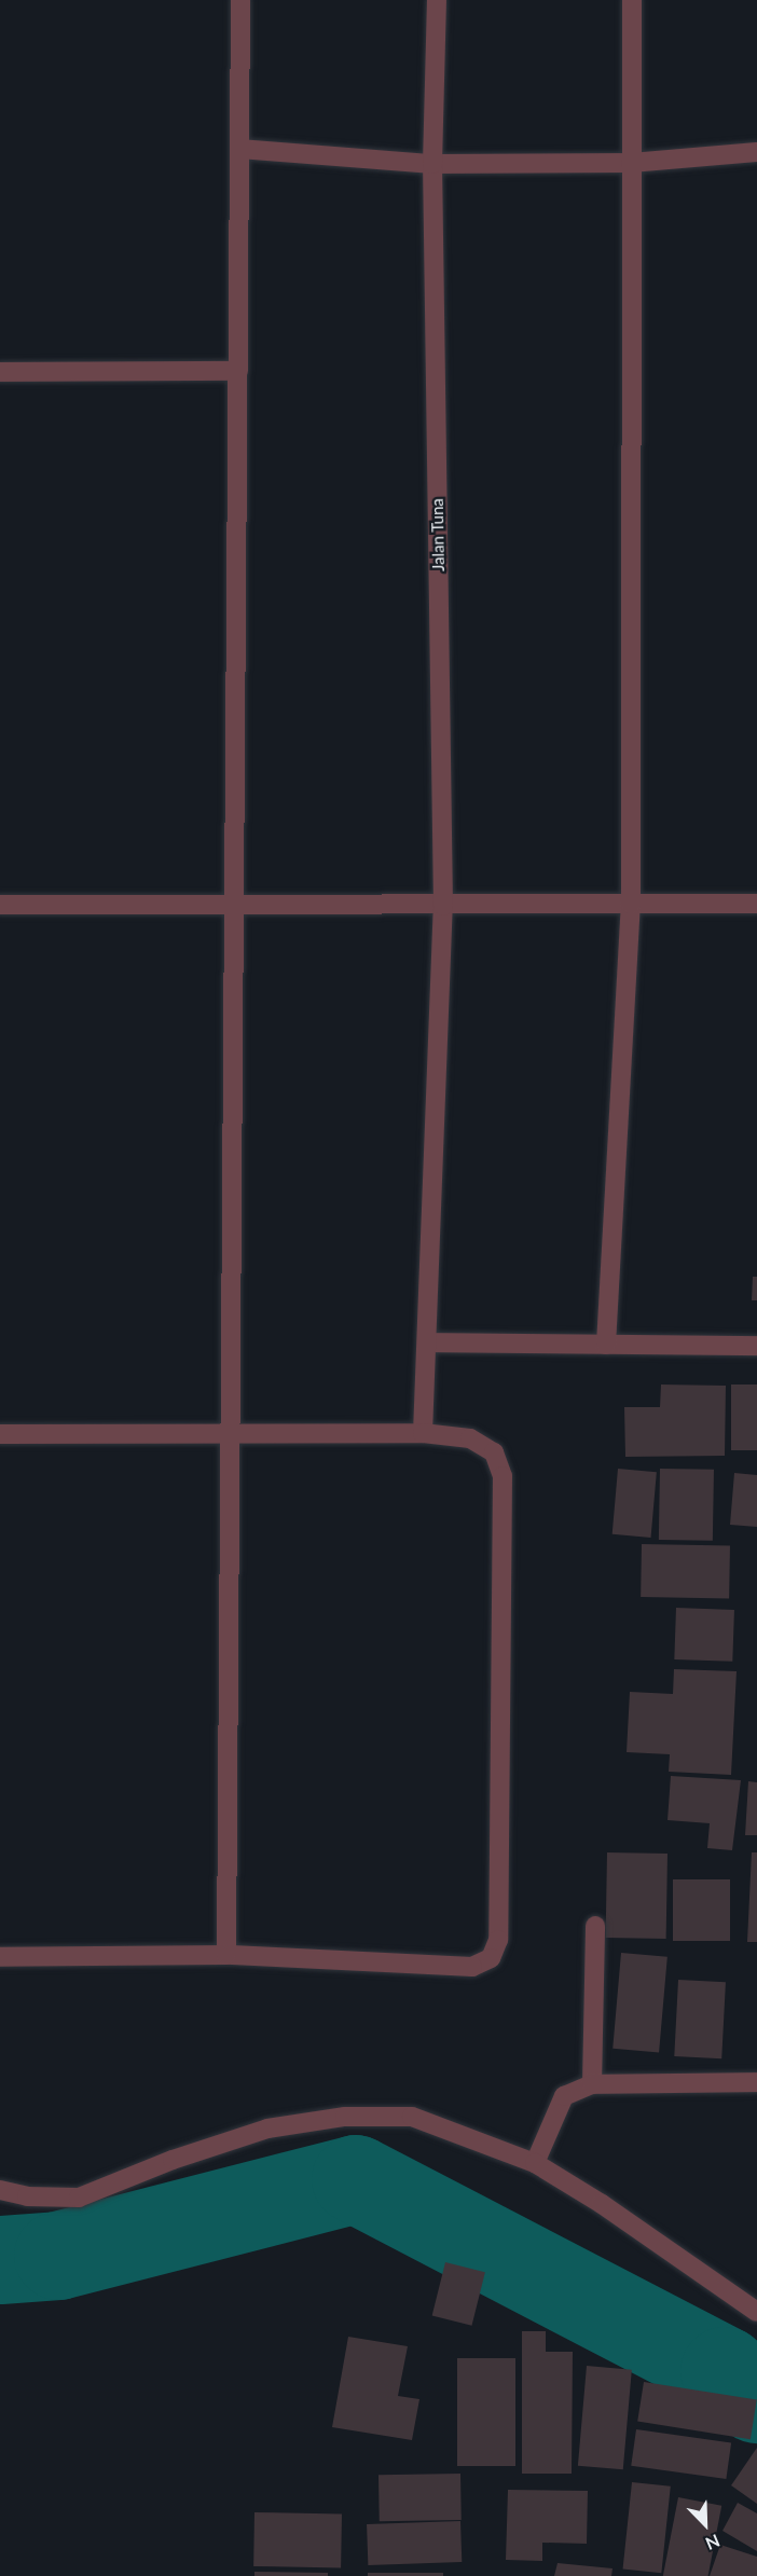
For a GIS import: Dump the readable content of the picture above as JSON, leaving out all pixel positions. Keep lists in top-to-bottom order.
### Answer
{
  "streets": {
    "street": ["Jalan Tuna"]
  },
  "north": "bottom right"
}
